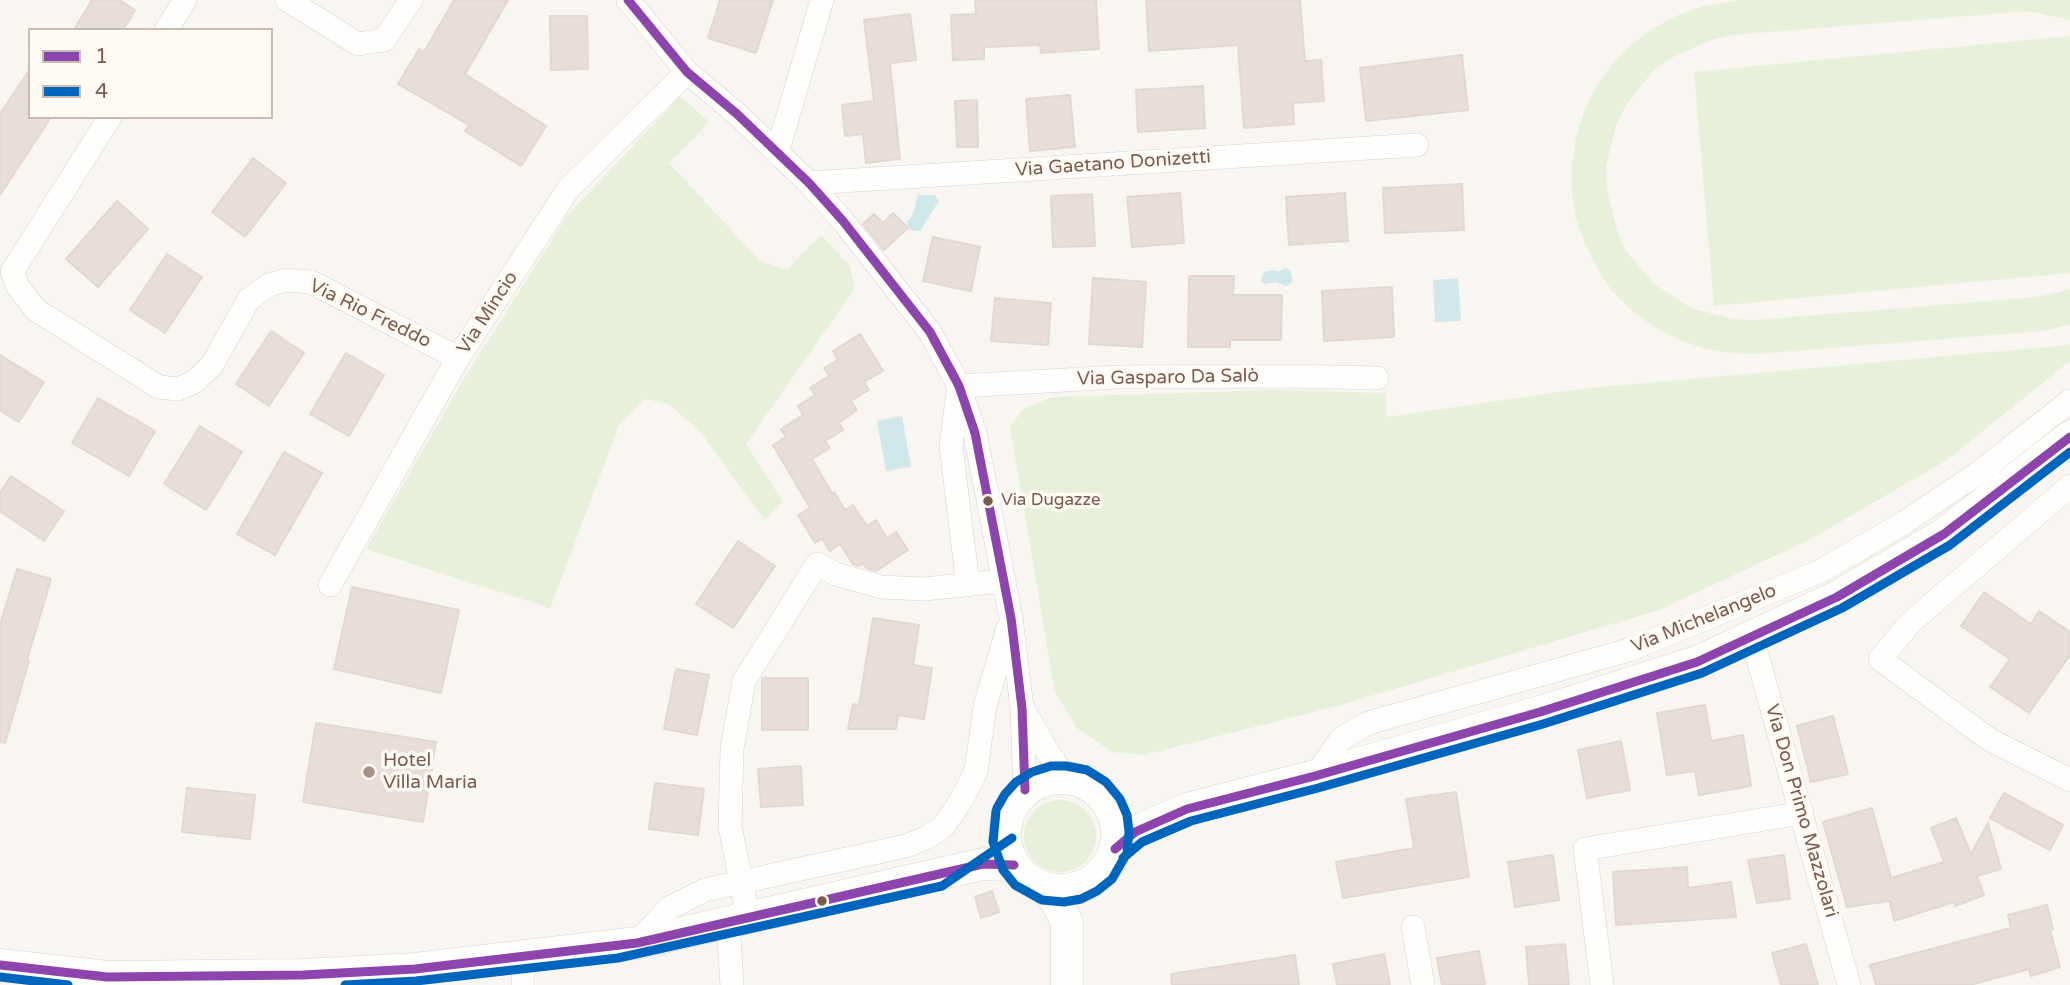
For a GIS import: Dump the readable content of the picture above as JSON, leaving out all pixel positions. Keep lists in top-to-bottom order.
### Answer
{
  "streets": {
    "street": [
      "Via Gaetano Donizetti",
      "Via Mincio",
      "Via Rio Freddo",
      "Via Gasparo Da Salò",
      "Via Michelangelo",
      "Via Don Primo Mazzolari"
    ]
  },
  "crossings": [
    ["Via Mincio", "Via Rio Freddo"],
    ["Via Michelangelo", "Via Don Primo Mazzolari"]
  ],
  "places": ["Via Dugazze", "Hotel Villa Maria"],
  "lines": ["transit line 1", "transit line 4"],
  "legend": ["1", "4"]
}
